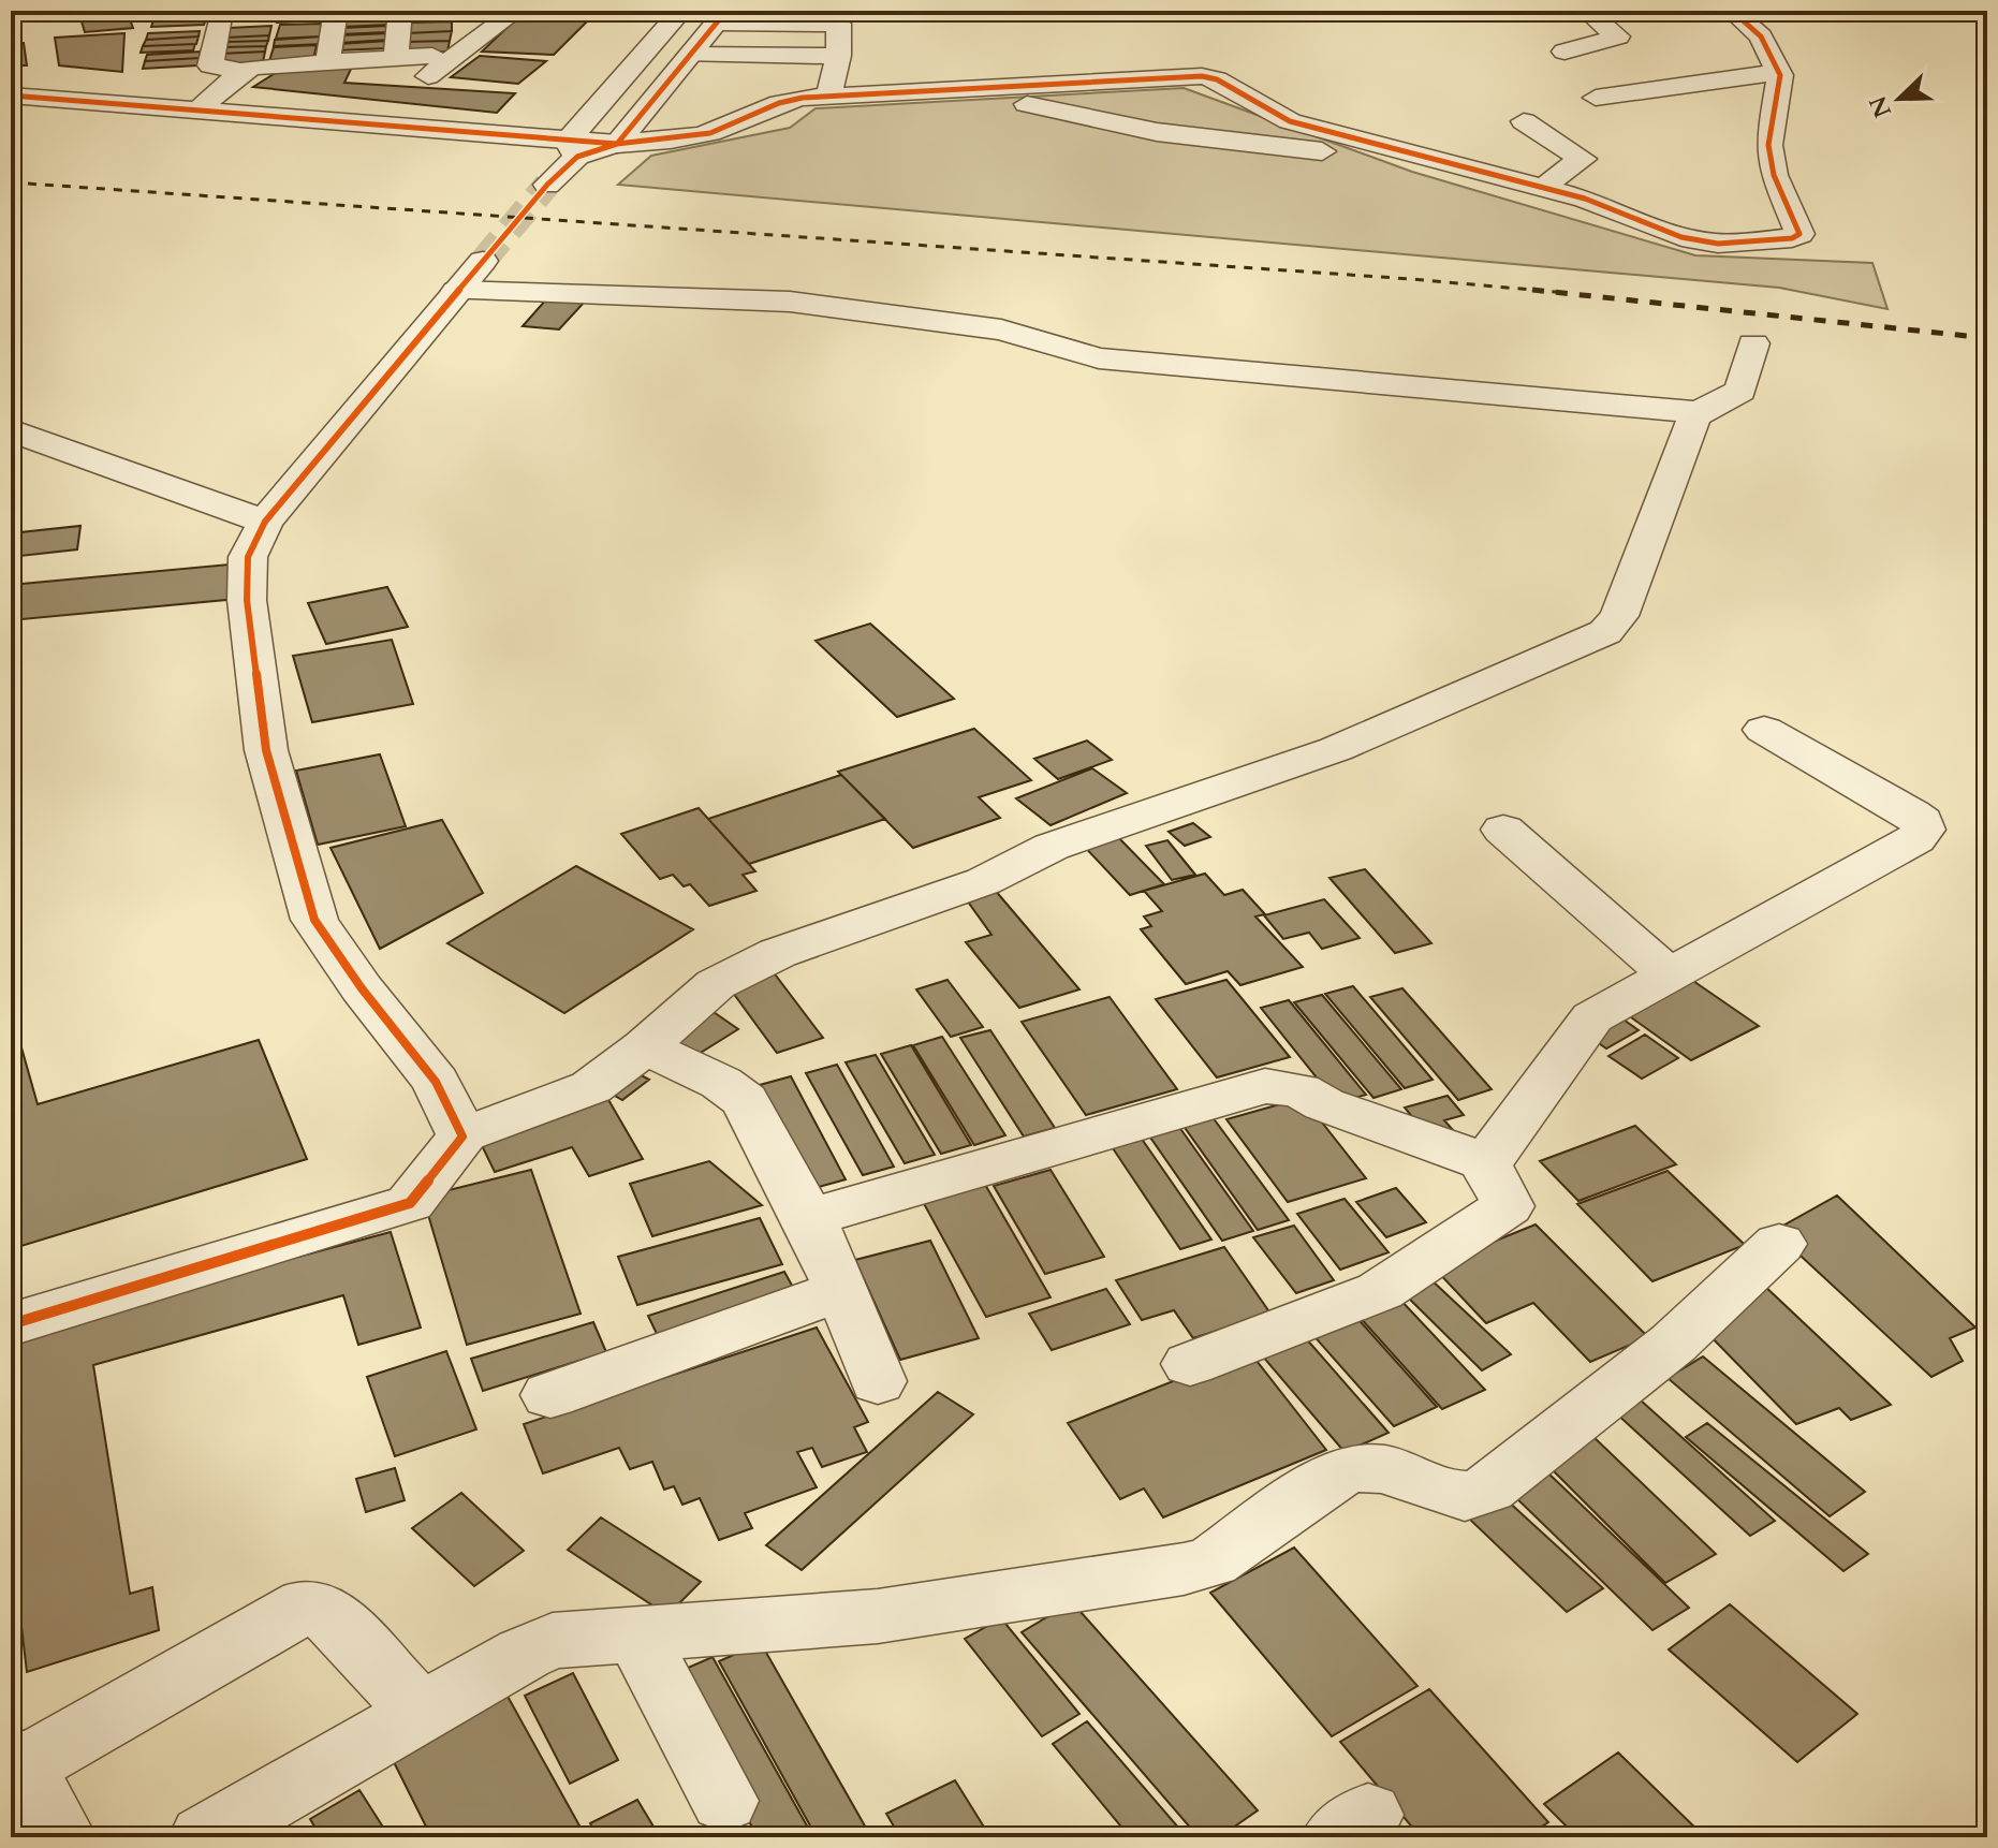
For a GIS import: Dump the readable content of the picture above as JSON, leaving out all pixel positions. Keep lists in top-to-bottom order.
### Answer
{
  "north": "bottom left"
}
